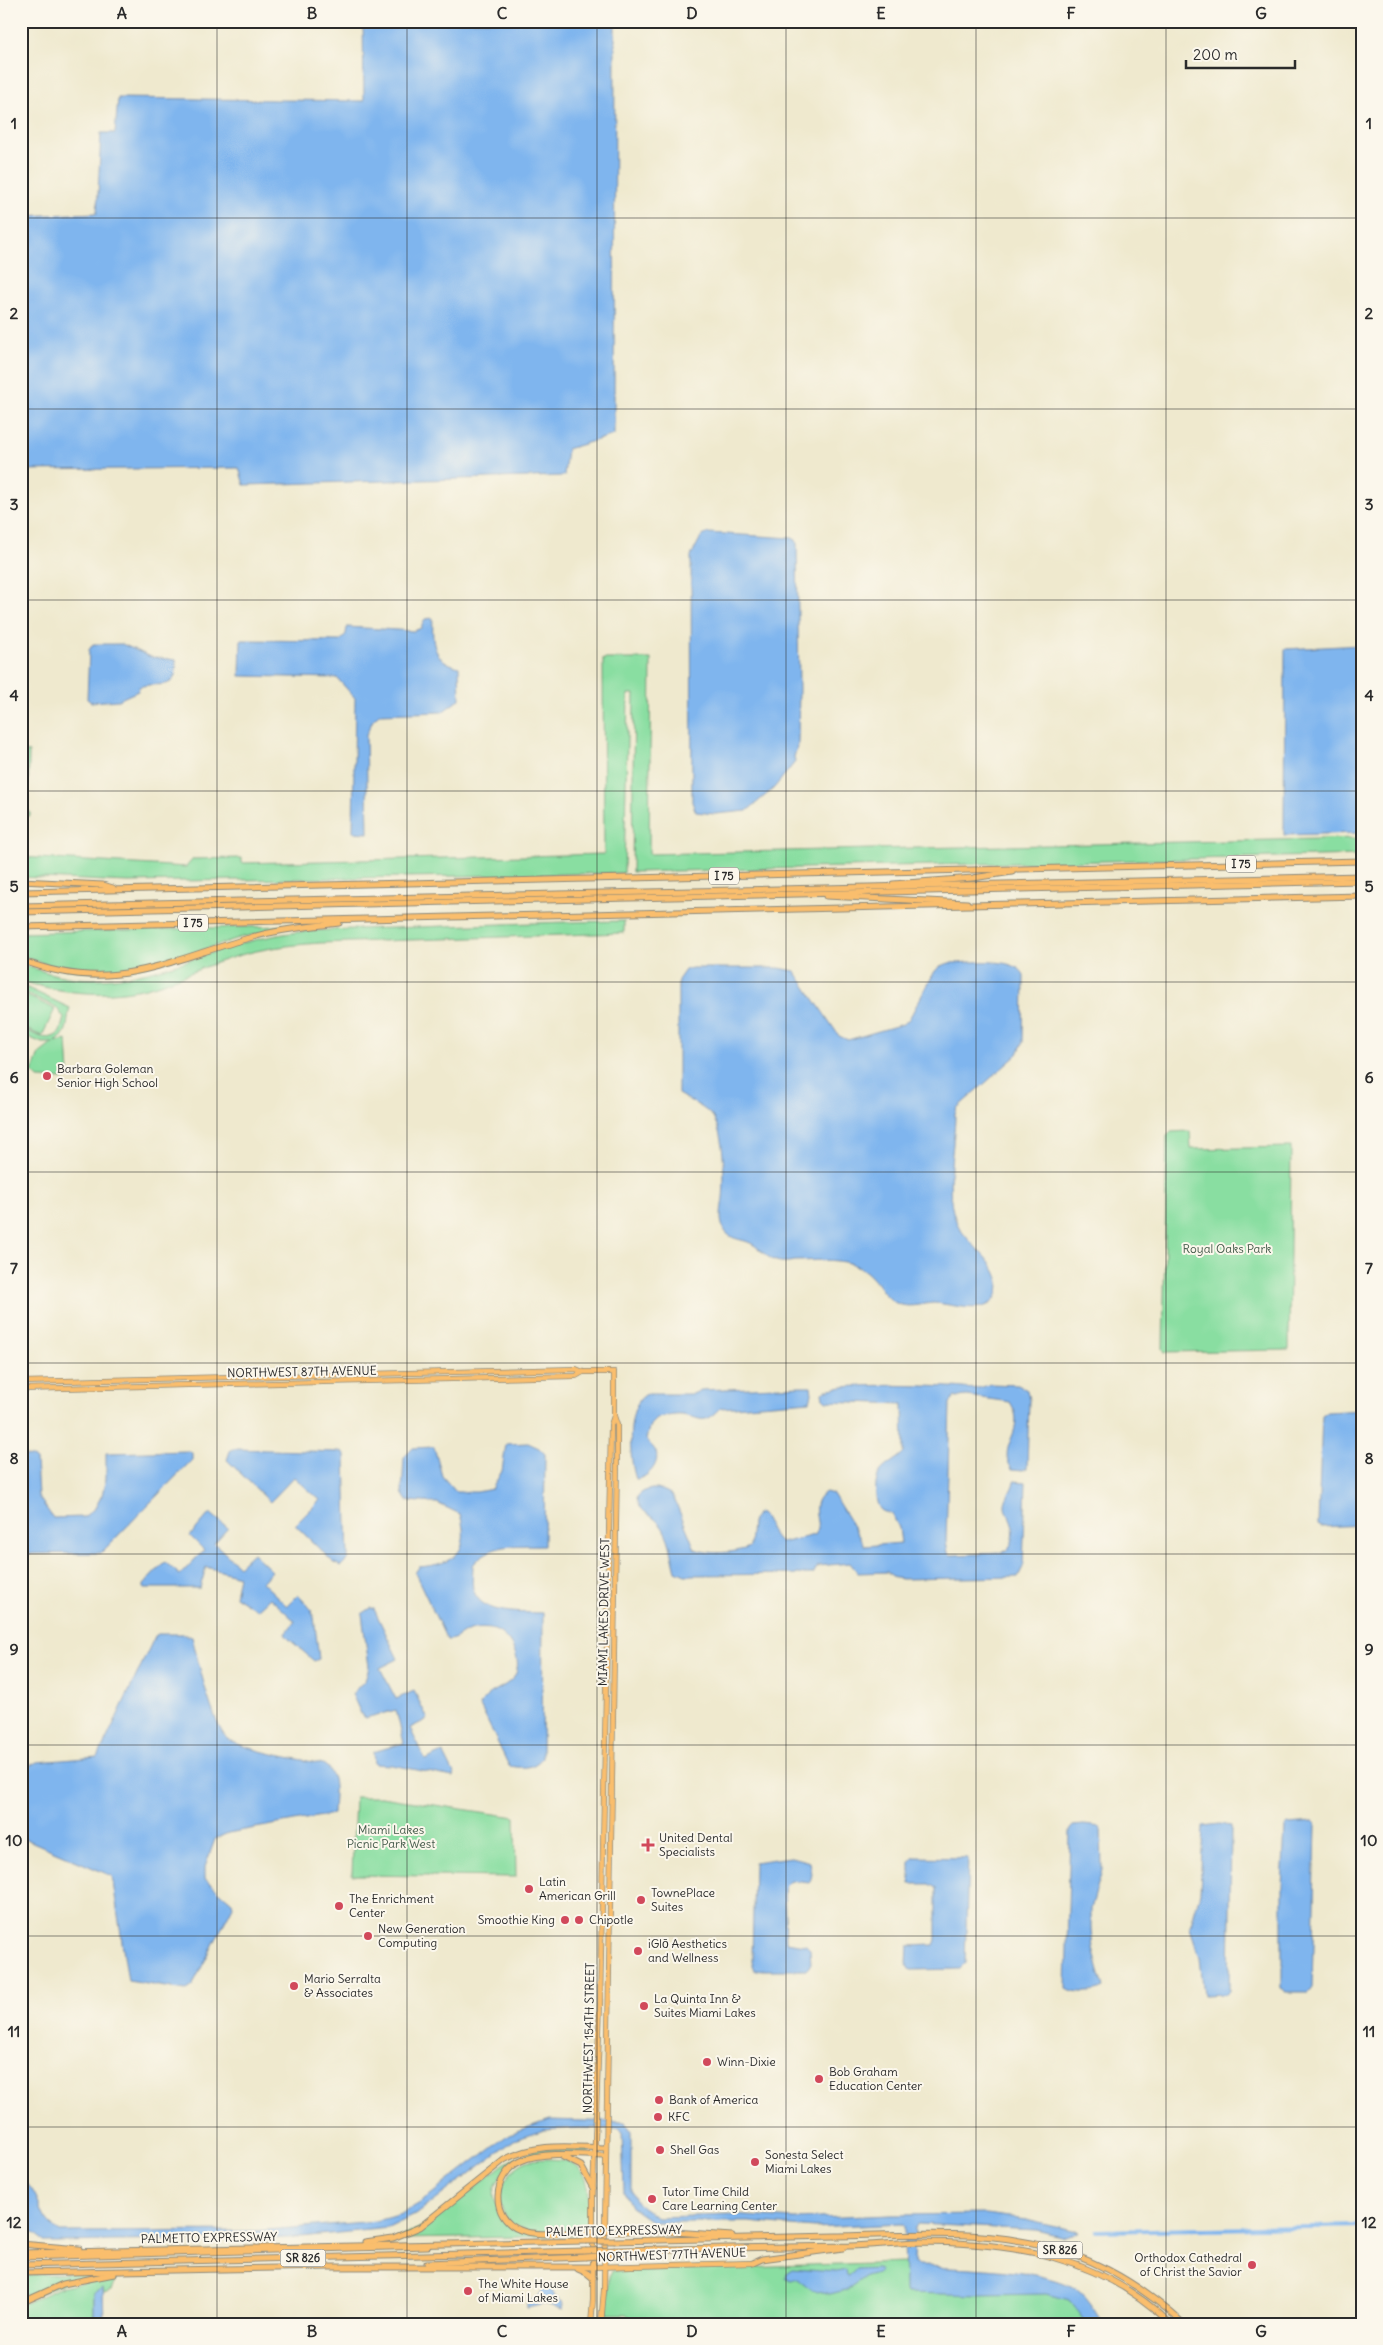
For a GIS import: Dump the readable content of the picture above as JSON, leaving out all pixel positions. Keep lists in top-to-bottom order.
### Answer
{
  "streets": {
    "highway": ["I 75", "PALMETTO EXPRESSWAY", "SR 826"],
    "main road": [
      "NORTHWEST 87TH AVENUE",
      "MIAMI LAKES DRIVE WEST",
      "NORTHWEST 154TH STREET",
      "NORTHWEST 77TH AVENUE"
    ]
  },
  "crossings": [
    ["NORTHWEST 87TH AVENUE", "MIAMI LAKES DRIVE WEST"],
    ["MIAMI LAKES DRIVE WEST", "NORTHWEST 154TH STREET"],
    ["NORTHWEST 154TH STREET", "NORTHWEST 77TH AVENUE"]
  ],
  "parks": ["Royal Oaks Park", "Miami Lakes Picnic Park West"],
  "places": {
    "other": [
      "Barbara Goleman Senior High School",
      "Latin American Grill",
      "TownePlace Suites",
      "The Enrichment Center",
      "Smoothie King",
      "Chipotle",
      "New Generation Computing",
      "iGlō Aesthetics and Wellness",
      "Mario Serralta & Associates",
      "La Quinta Inn & Suites Miami Lakes",
      "Winn-Dixie",
      "Bob Graham Education Center",
      "Bank of America",
      "KFC",
      "Shell Gas",
      "Sonesta Select Miami Lakes",
      "Tutor Time Child Care Learning Center",
      "Orthodox Cathedral of Christ the Savior",
      "The White House of Miami Lakes"
    ],
    "health": ["United Dental Specialists"]
  },
  "scale_bar": "200 m",
  "grid": {
    "columns": [
      "A",
      "B",
      "C",
      "D",
      "E",
      "F",
      "G"
    ],
    "rows": [
      "1",
      "2",
      "3",
      "4",
      "5",
      "6",
      "7",
      "8",
      "9",
      "10",
      "11",
      "12"
    ]
  }
}
